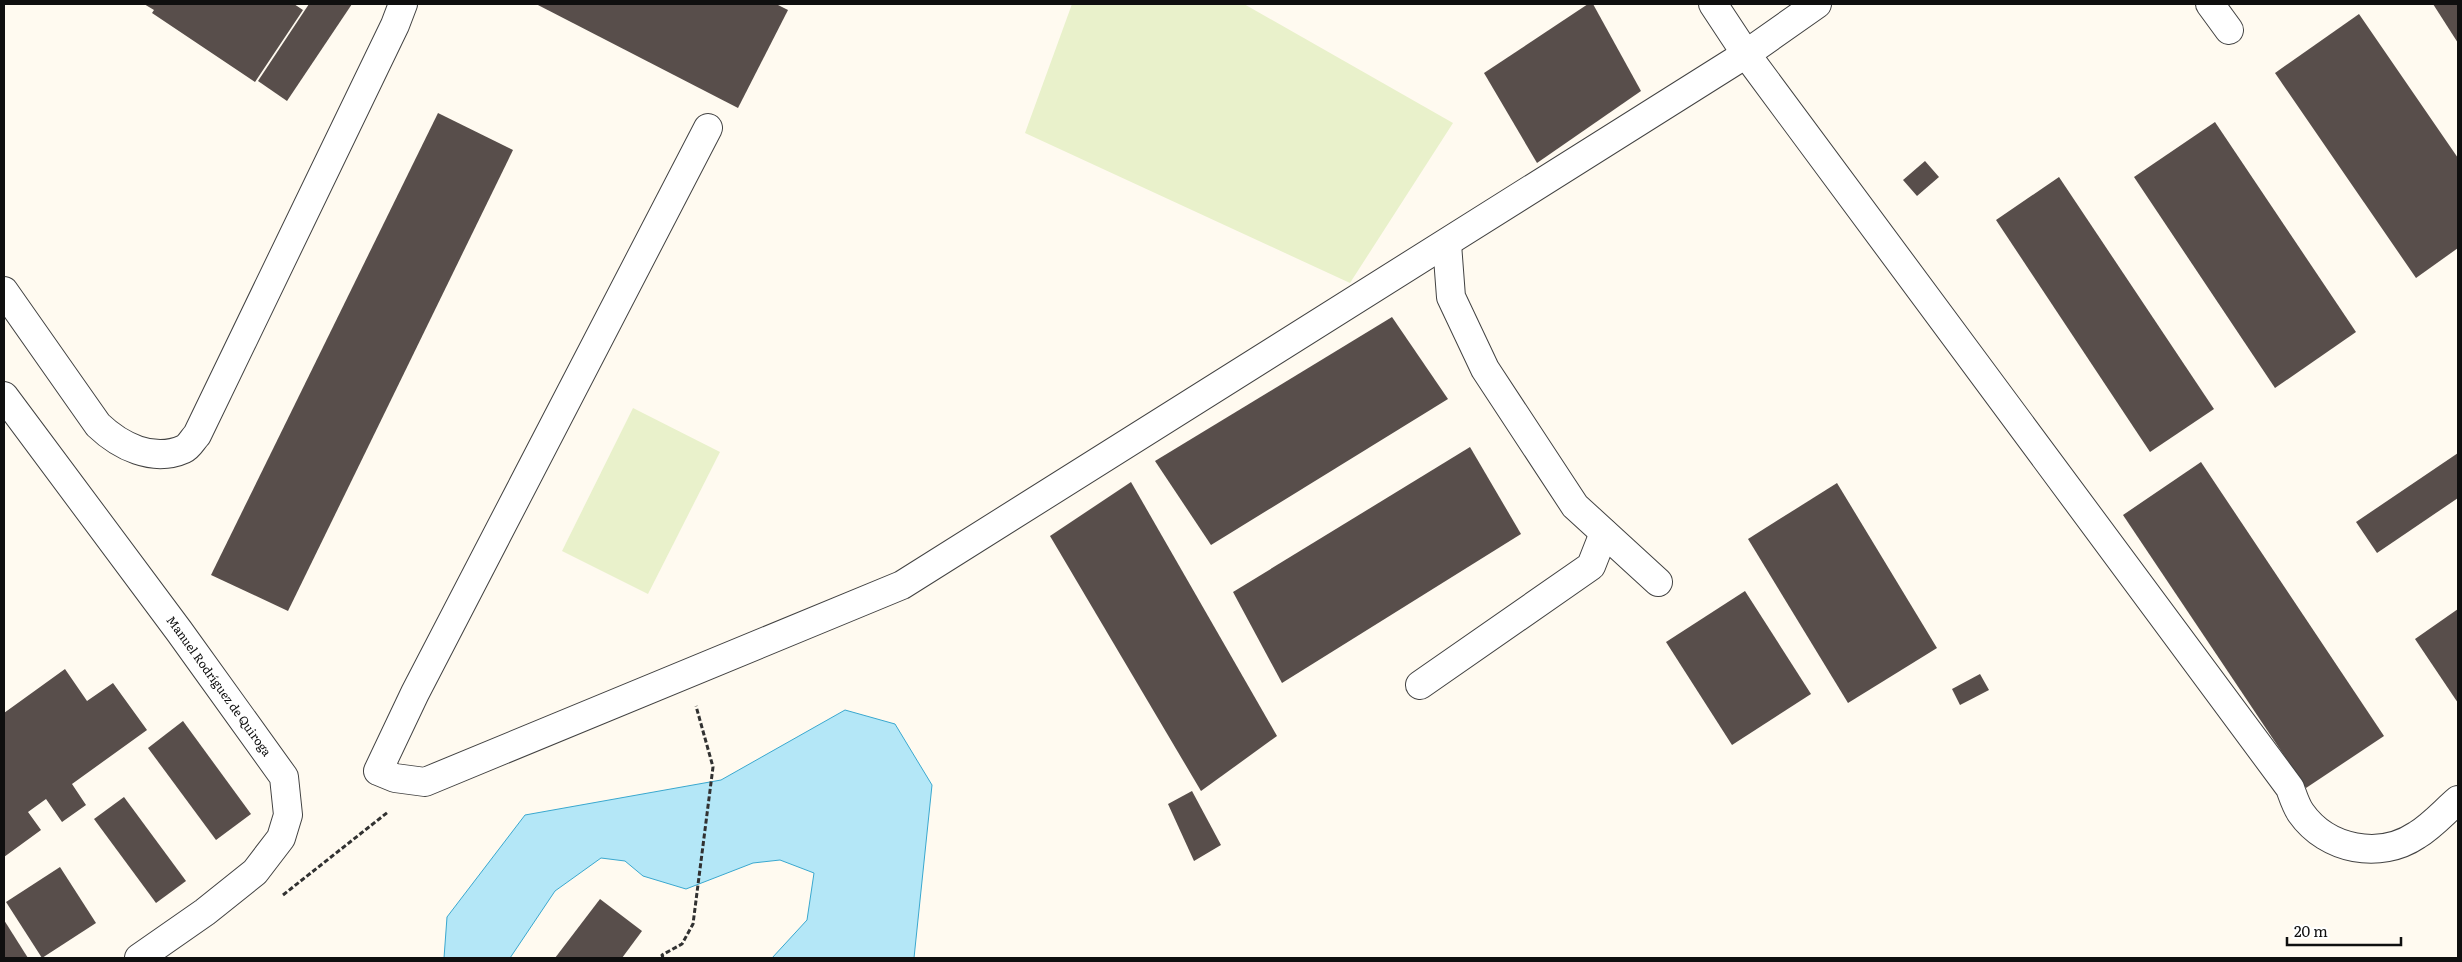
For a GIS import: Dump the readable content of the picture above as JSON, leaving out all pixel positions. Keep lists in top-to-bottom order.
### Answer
{
  "streets": {
    "street": ["Manuel Rodríguez de Quiroga"]
  },
  "scale_bar": "20 m"
}
